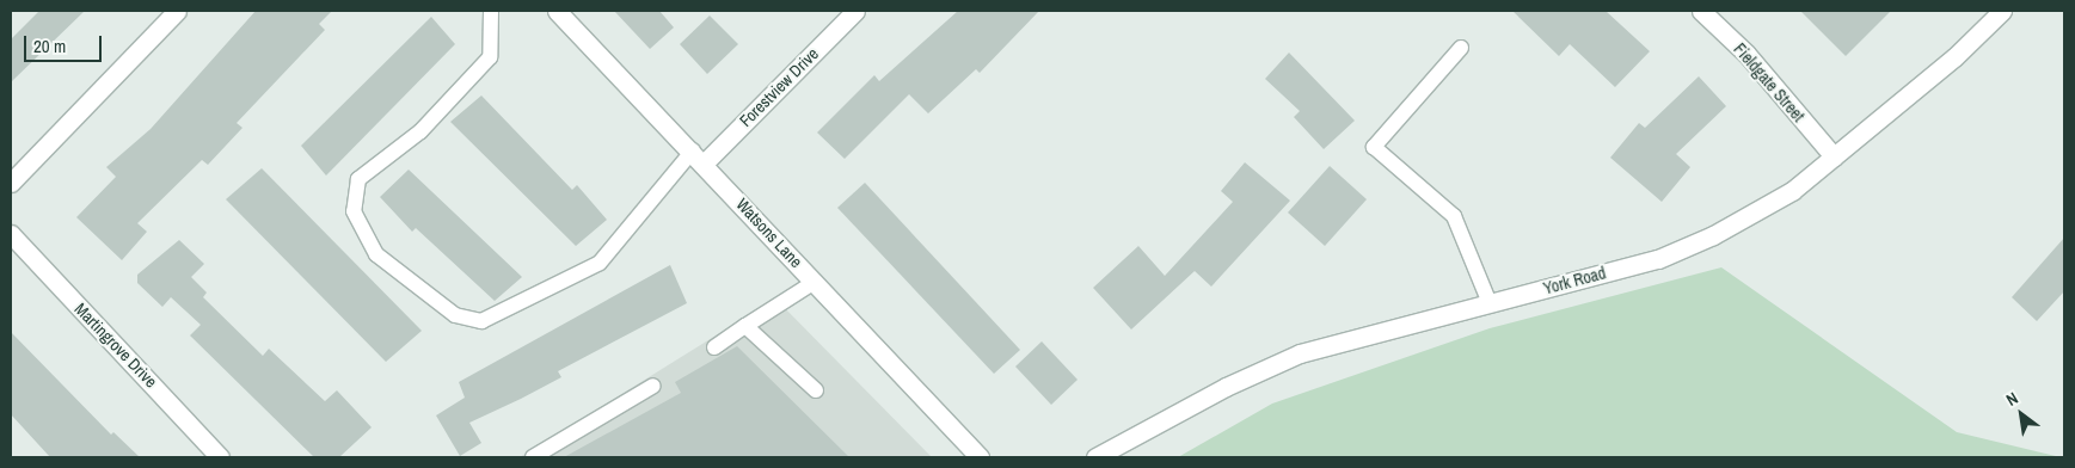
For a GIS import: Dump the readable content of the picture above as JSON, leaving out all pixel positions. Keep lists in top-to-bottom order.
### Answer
{
  "streets": {
    "street": [
      "Fieldgate Street",
      "Forestview Drive",
      "Watsons Lane",
      "York Road",
      "Martingrove Drive"
    ]
  },
  "crossings": [
    ["Fieldgate Street", "York Road"],
    ["Forestview Drive", "Watsons Lane"]
  ],
  "scale_bar": "20 m",
  "north": "top left"
}
